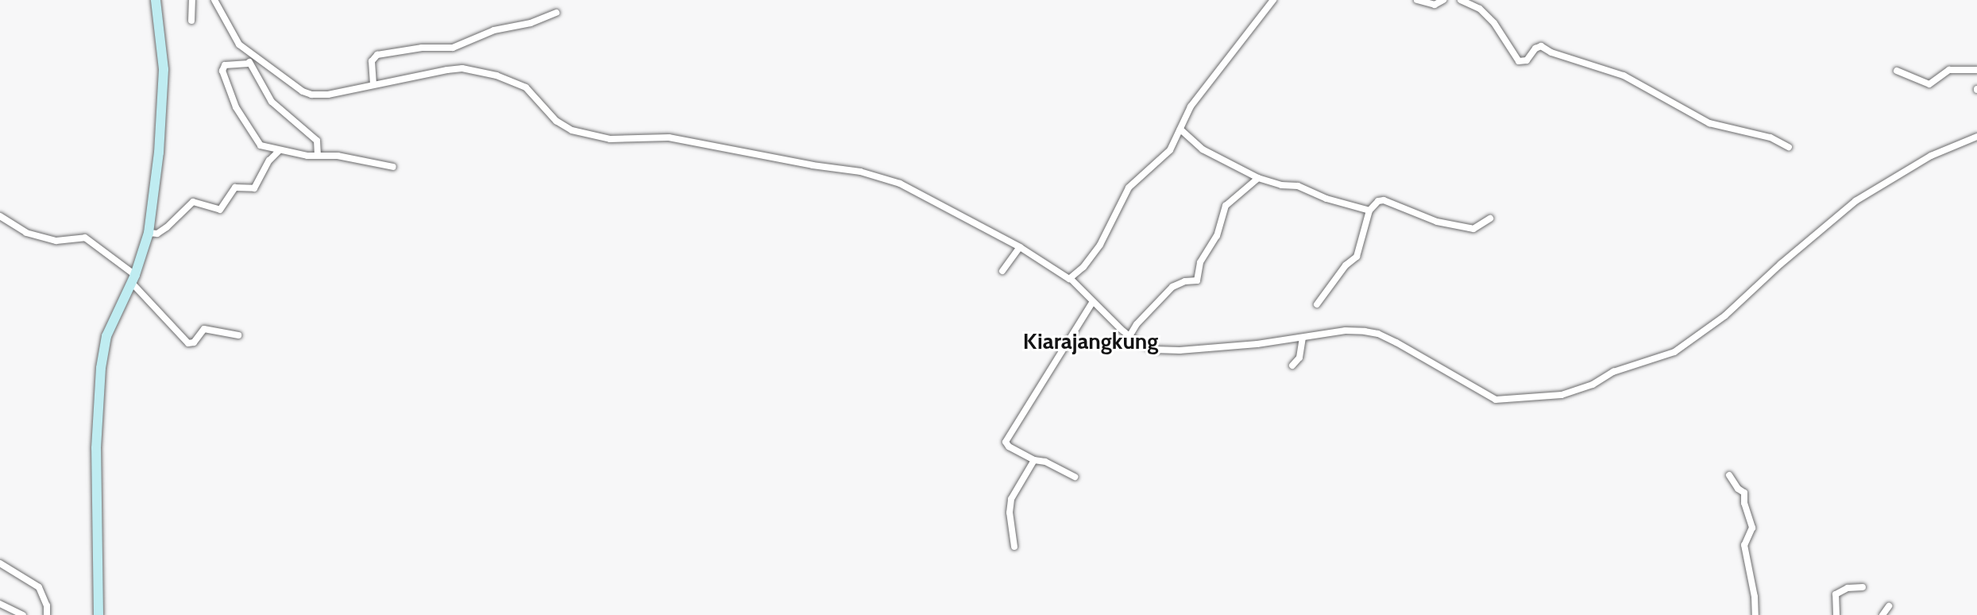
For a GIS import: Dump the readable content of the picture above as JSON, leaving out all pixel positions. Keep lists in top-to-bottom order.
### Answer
{
  "districts": ["Kiarajangkung"]
}
